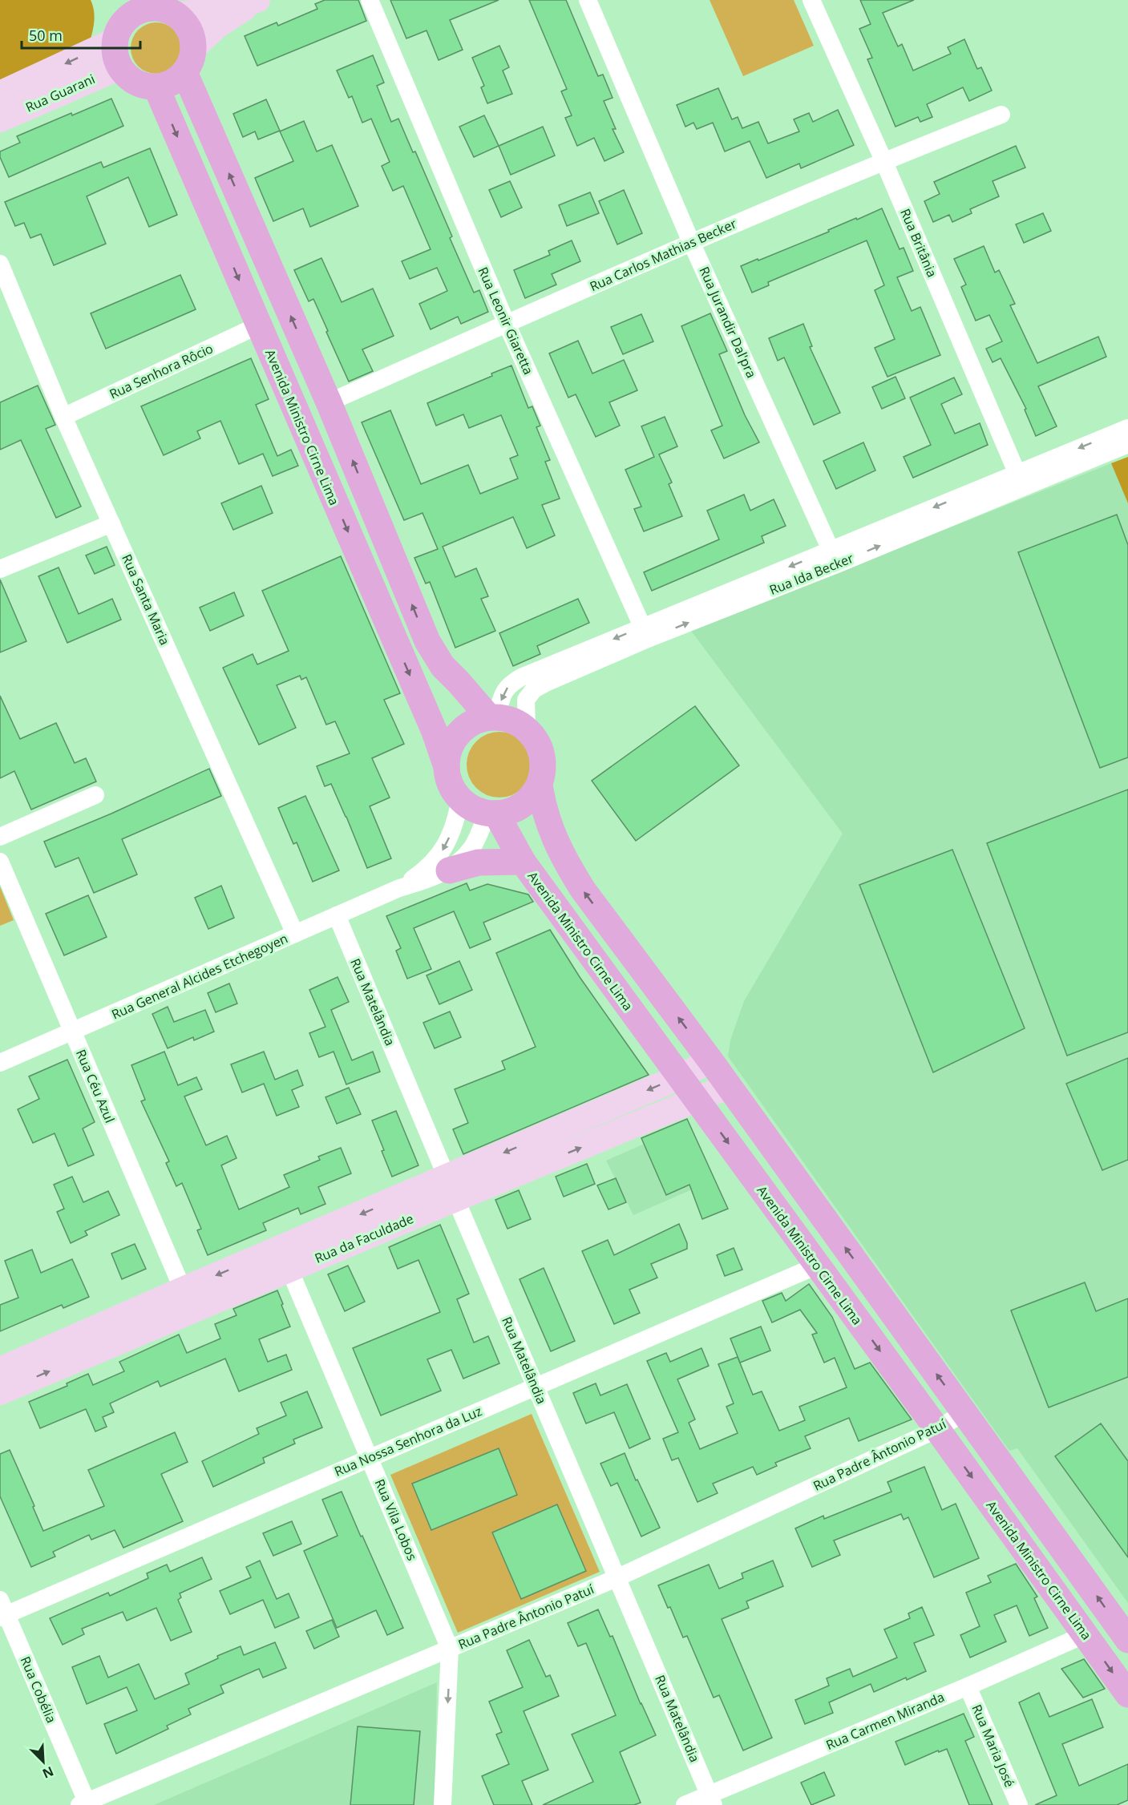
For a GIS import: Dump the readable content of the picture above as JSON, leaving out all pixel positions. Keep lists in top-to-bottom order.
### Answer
{
  "streets": {
    "main road": ["Avenida Ministro Cirne Lima"],
    "street": [
      "Rua Guarani",
      "Rua Britânia",
      "Rua Carlos Mathias Becker",
      "Rua Leonir Giaretta",
      "Rua Jurandir Dal'pra",
      "Rua Senhora Rôcio",
      "Rua Ida Becker",
      "Rua Santa Maria",
      "Rua General Alcides Etchegoyen",
      "Rua Matelândia",
      "Rua Céu Azul",
      "Rua da Faculdade",
      "Rua Nossa Senhora da Luz",
      "Rua Padre Ântonio Patuí",
      "Rua Vila Lobos",
      "Rua Cobélia",
      "Rua Carmen Miranda",
      "Rua Maria José"
    ]
  },
  "crossings": [
    ["Rua Guarani", "Avenida Ministro Cirne Lima"],
    ["Rua Britânia", "Rua Carlos Mathias Becker"],
    ["Rua Britânia", "Rua Ida Becker"],
    ["Rua Carlos Mathias Becker", "Rua Leonir Giaretta"],
    ["Rua Carlos Mathias Becker", "Rua Jurandir Dal'pra"],
    ["Rua Leonir Giaretta", "Rua Ida Becker"],
    ["Rua Jurandir Dal'pra", "Rua Ida Becker"],
    ["Rua Senhora Rôcio", "Avenida Ministro Cirne Lima"],
    ["Rua Senhora Rôcio", "Rua Santa Maria"],
    ["Avenida Ministro Cirne Lima", "Rua Ida Becker"],
    ["Avenida Ministro Cirne Lima", "Rua General Alcides Etchegoyen"],
    ["Avenida Ministro Cirne Lima", "Rua da Faculdade"],
    ["Avenida Ministro Cirne Lima", "Rua Nossa Senhora da Luz"],
    ["Avenida Ministro Cirne Lima", "Rua Padre Ântonio Patuí"],
    ["Avenida Ministro Cirne Lima", "Rua Carmen Miranda"],
    ["Rua Ida Becker", "Rua General Alcides Etchegoyen"],
    ["Rua Santa Maria", "Rua General Alcides Etchegoyen"],
    ["Rua General Alcides Etchegoyen", "Rua Matelândia"],
    ["Rua General Alcides Etchegoyen", "Rua Céu Azul"],
    ["Rua Matelândia", "Rua da Faculdade"],
    ["Rua Matelândia", "Rua Nossa Senhora da Luz"],
    ["Rua Matelândia", "Rua Padre Ântonio Patuí"],
    ["Rua Matelândia", "Rua Carmen Miranda"],
    ["Rua Céu Azul", "Rua da Faculdade"],
    ["Rua da Faculdade", "Rua Vila Lobos"],
    ["Rua Nossa Senhora da Luz", "Rua Vila Lobos"],
    ["Rua Nossa Senhora da Luz", "Rua Cobélia"],
    ["Rua Padre Ântonio Patuí", "Rua Vila Lobos"],
    ["Rua Padre Ântonio Patuí", "Rua Cobélia"],
    ["Rua Carmen Miranda", "Rua Maria José"]
  ],
  "scale_bar": "50 m",
  "north": "bottom right"
}
